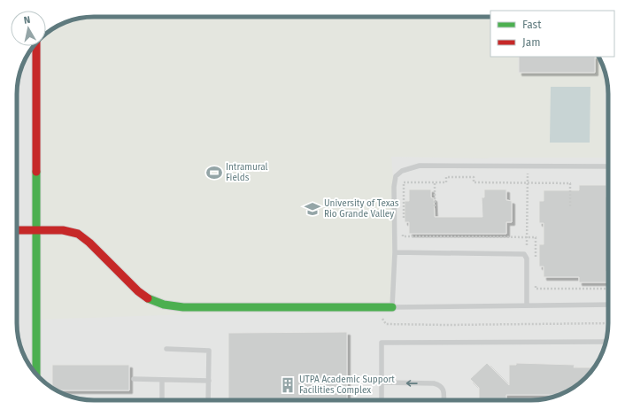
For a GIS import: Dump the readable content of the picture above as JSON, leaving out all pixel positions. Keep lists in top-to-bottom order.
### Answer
{
  "places": {
    "sports": ["Intramural Fields"],
    "school or university": ["University of Texas Rio Grande Valley"],
    "building": ["UTPA Academic Support Facilities Complex"]
  },
  "legend": ["Fast", "Jam"],
  "north": "top"
}
